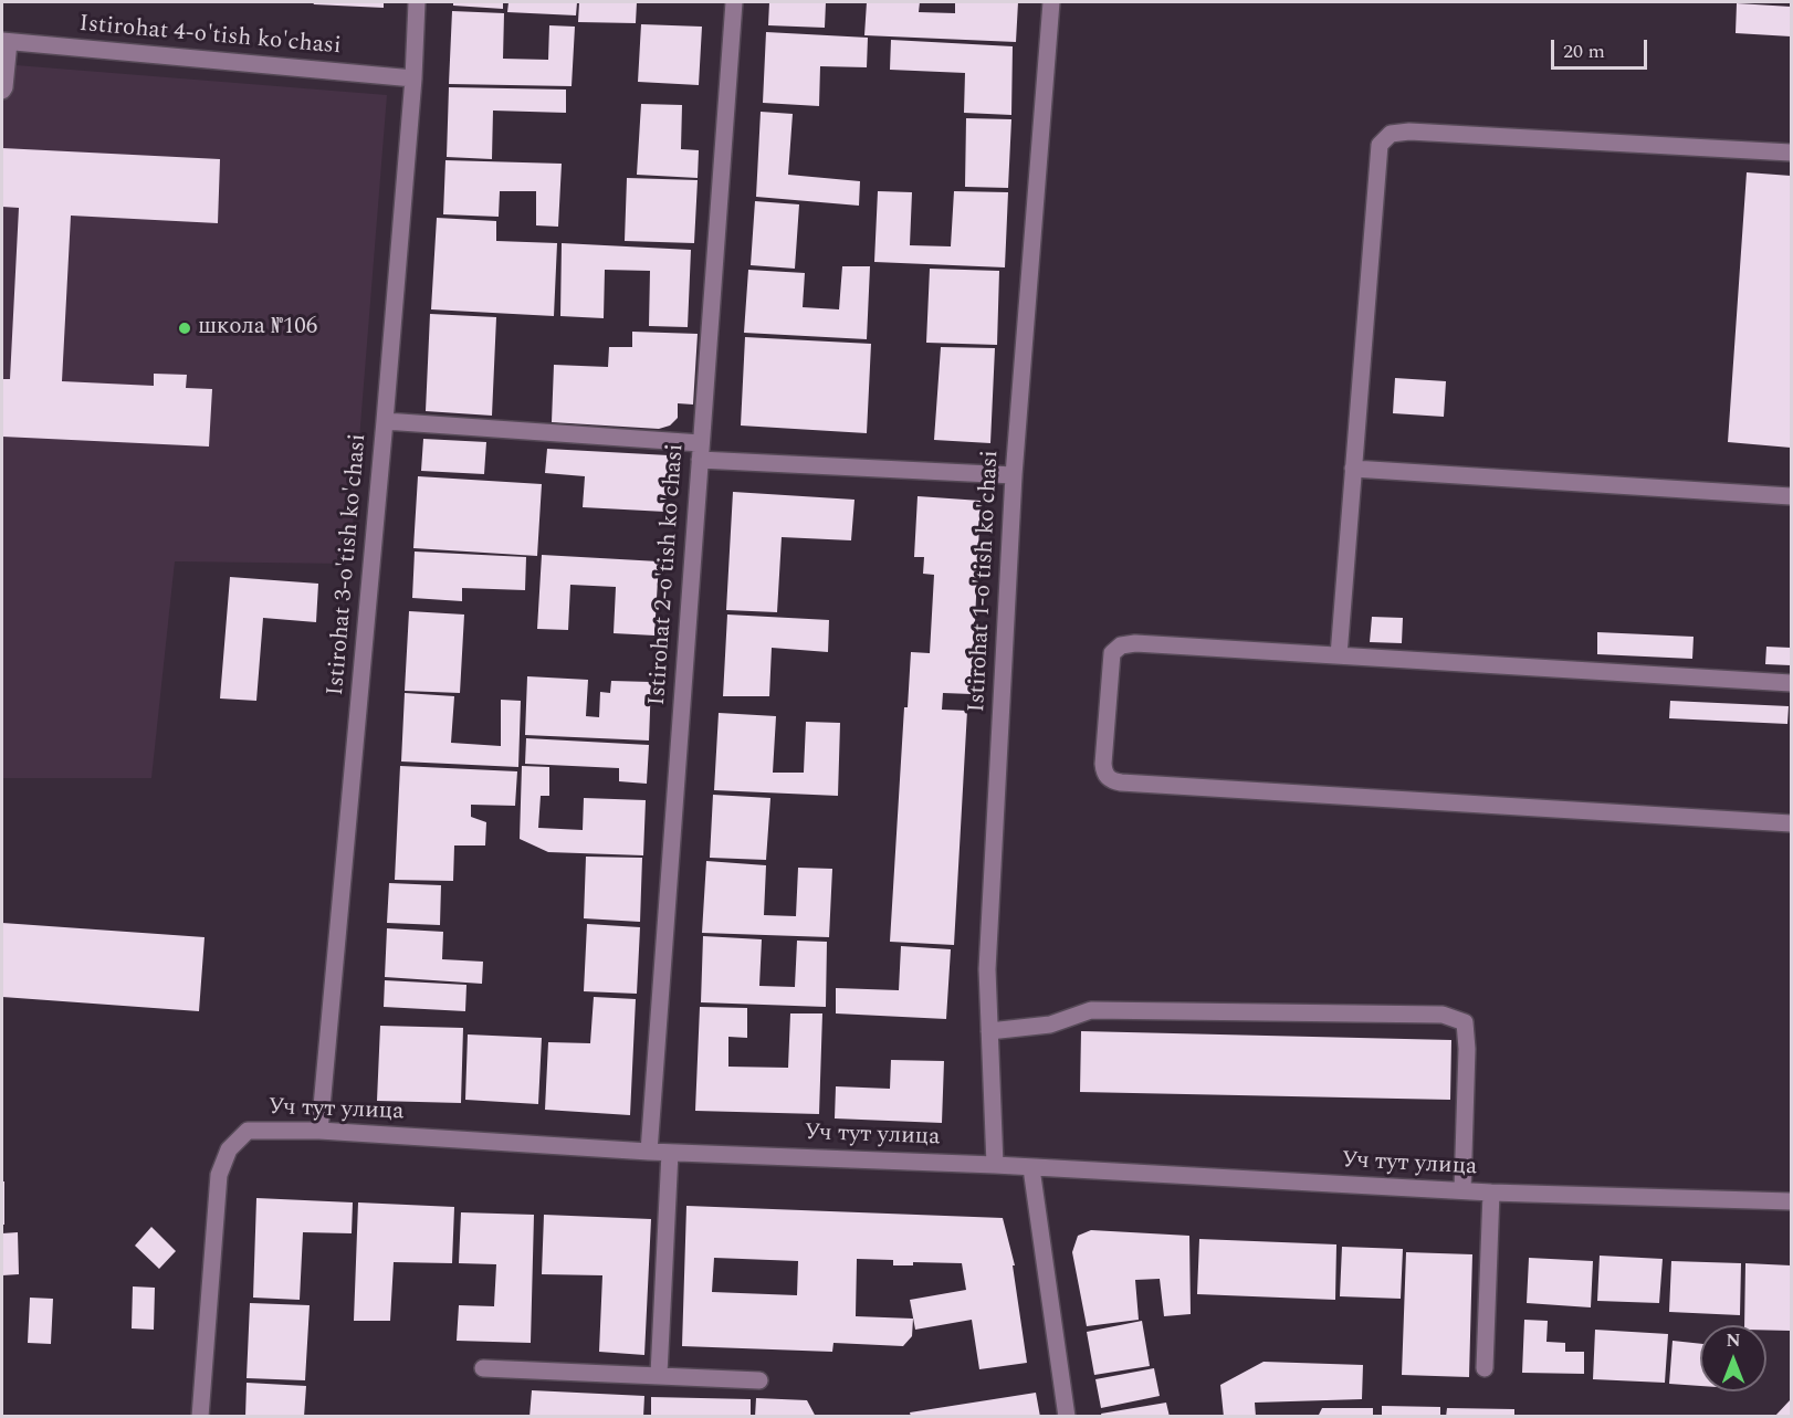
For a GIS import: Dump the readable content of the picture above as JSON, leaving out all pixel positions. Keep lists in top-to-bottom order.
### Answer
{
  "streets": {
    "street": [
      "Istirohat 4-o'tish ko'chasi",
      "Istirohat 3-o'tish ko'chasi",
      "Istirohat 2-o'tish ko'chasi",
      "Istirohat 1-o'tish ko'chasi",
      "Уч тут улица"
    ]
  },
  "crossings": [
    ["Istirohat 4-o'tish ko'chasi", "Istirohat 3-o'tish ko'chasi"],
    ["Istirohat 3-o'tish ko'chasi", "Уч тут улица"],
    ["Istirohat 2-o'tish ko'chasi", "Уч тут улица"],
    ["Istirohat 1-o'tish ko'chasi", "Уч тут улица"]
  ],
  "places": ["школа №106"],
  "scale_bar": "20 m",
  "north": "top"
}
